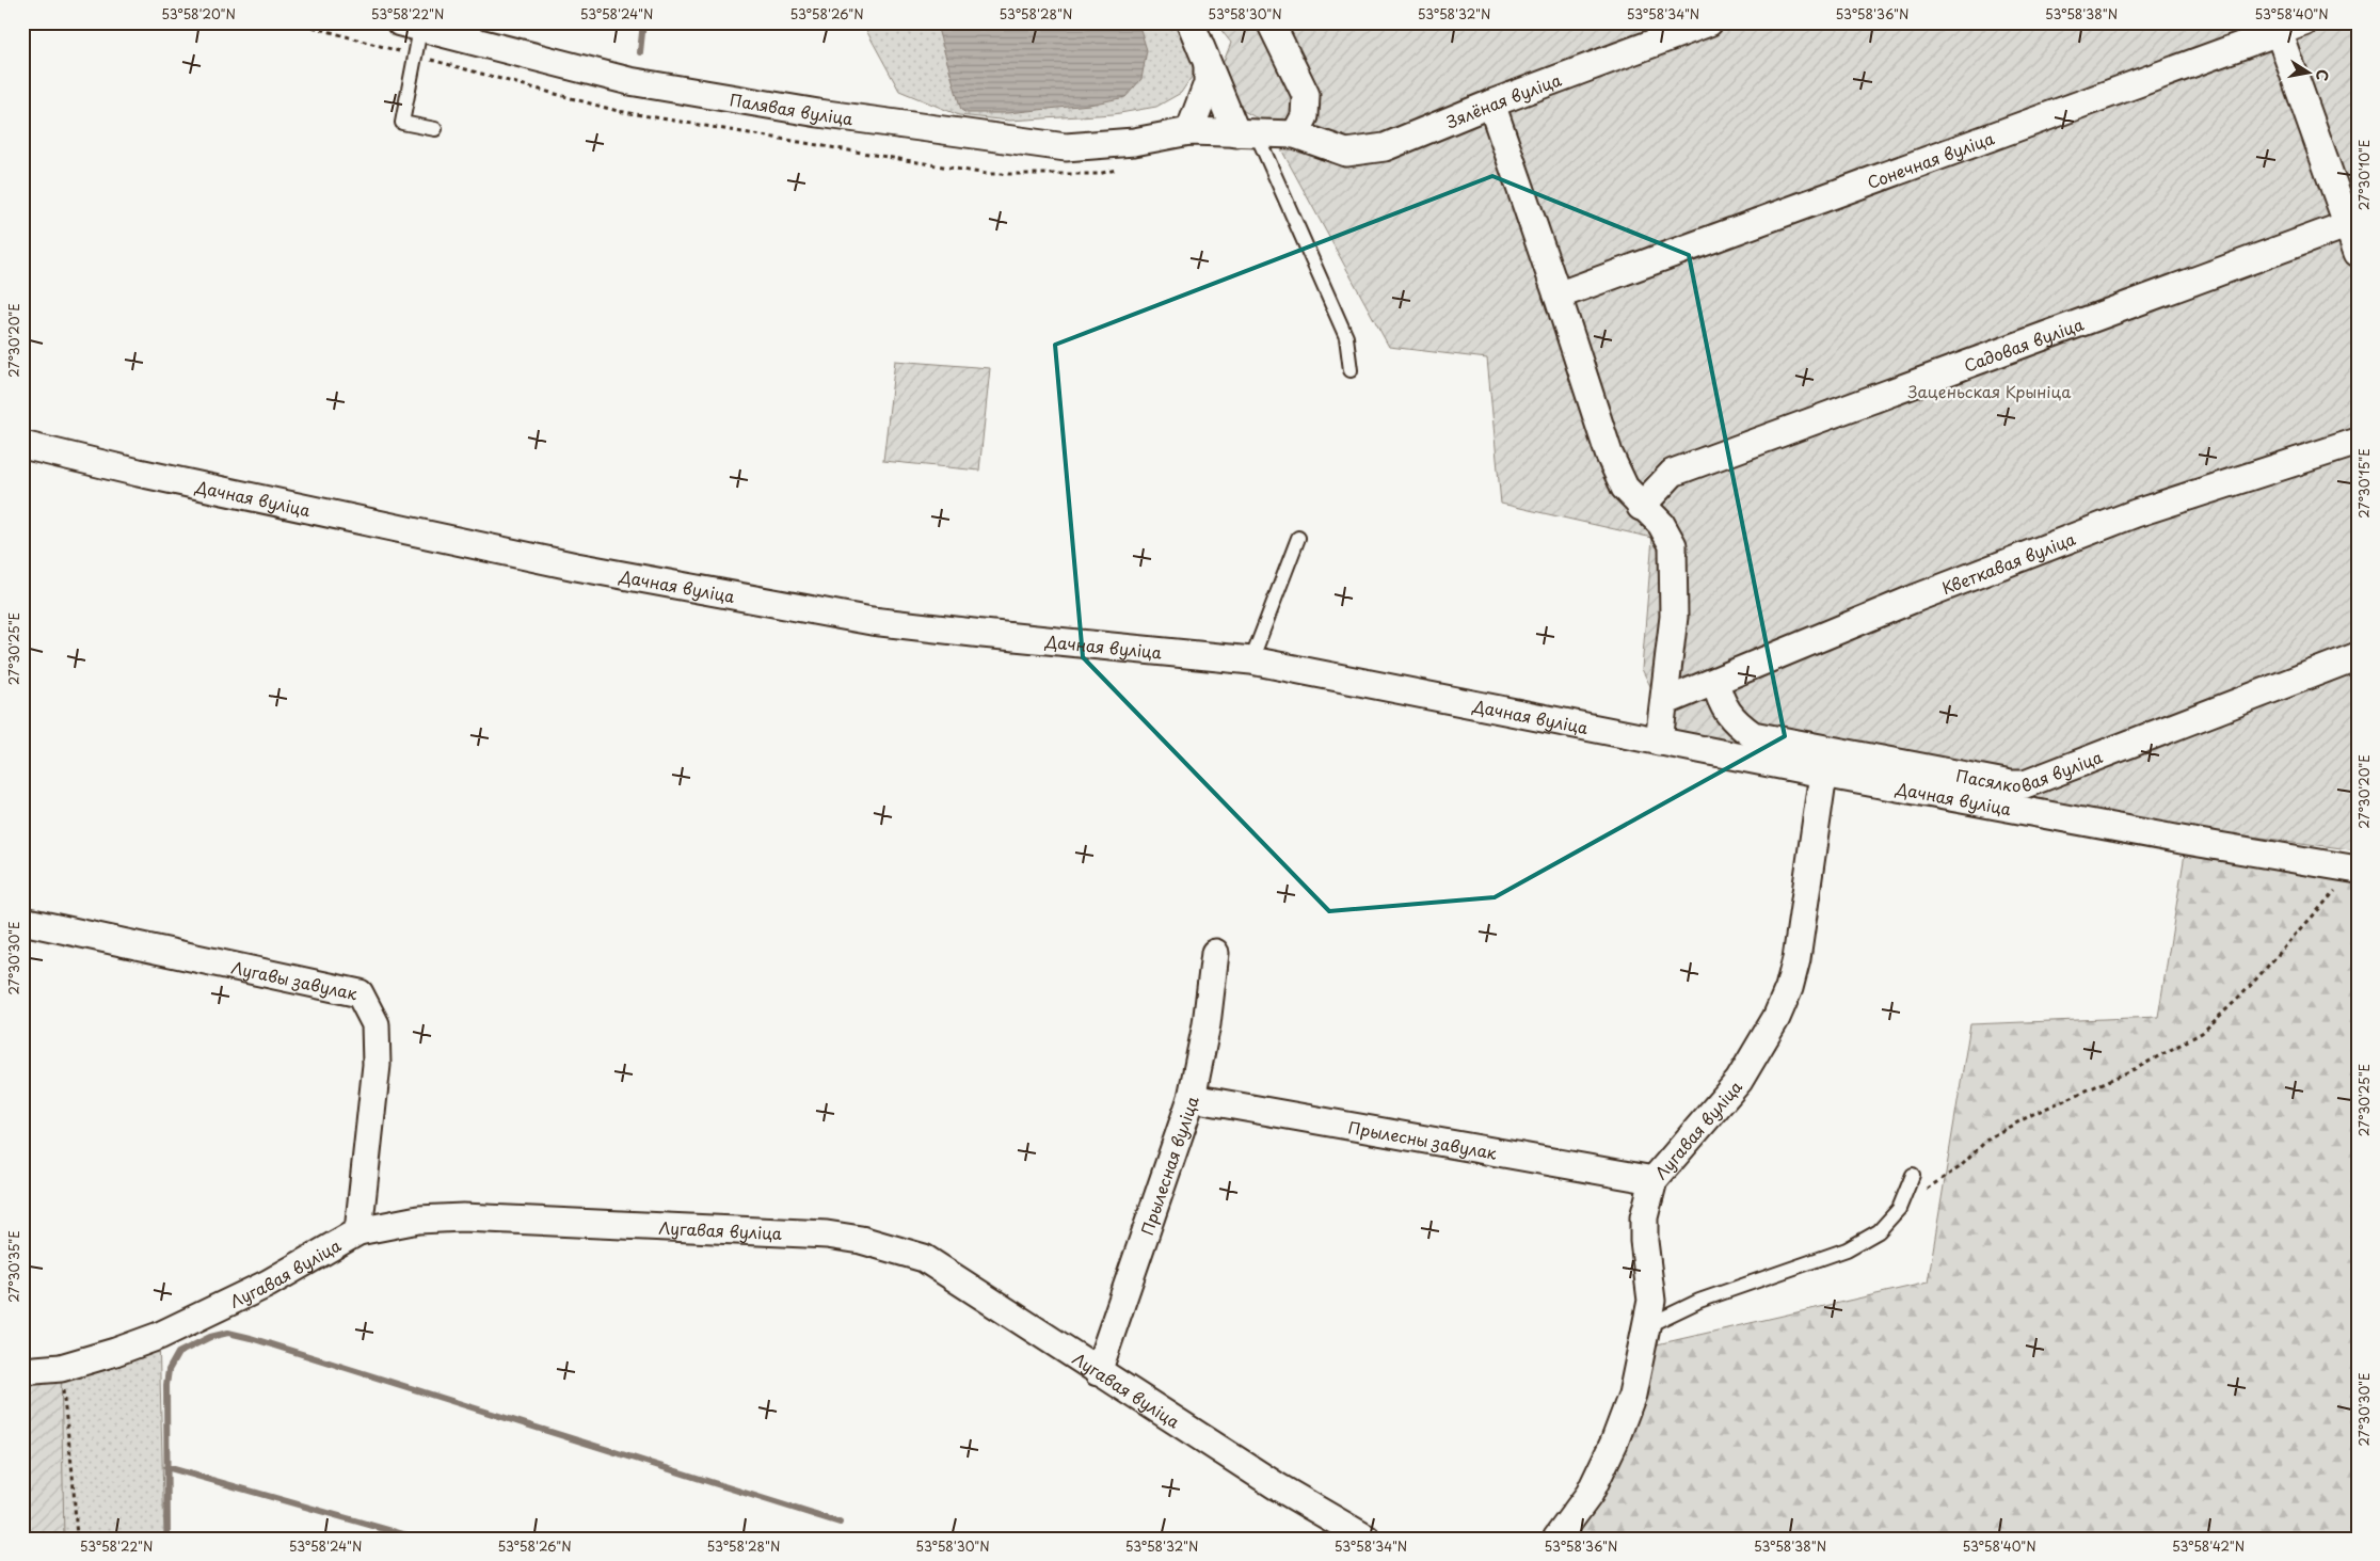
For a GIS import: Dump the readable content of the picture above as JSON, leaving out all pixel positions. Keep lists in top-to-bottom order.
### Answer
{
  "streets": {
    "street": [
      "Зялёная вуліца",
      "Палявая вуліца",
      "Сонечная вуліца",
      "Садовая вуліца",
      "Дачная вуліца",
      "Кветкавая вуліца",
      "Пасялковая вуліца",
      "Лугавы завулак",
      "Лугавая вуліца",
      "Прылесны завулак",
      "Прылесная вуліца"
    ]
  },
  "crossings": [
    ["Зялёная вуліца", "Палявая вуліца"],
    ["Дачная вуліца", "Лугавая вуліца"],
    ["Кветкавая вуліца", "Пасялковая вуліца"],
    ["Лугавы завулак", "Лугавая вуліца"],
    ["Лугавая вуліца", "Прылесны завулак"],
    ["Лугавая вуліца", "Прылесная вуліца"],
    ["Прылесны завулак", "Прылесная вуліца"]
  ],
  "parks": ["Заценьская Крыніца"],
  "north": "right",
  "coordinates": [
    "53°58'20\"N",
    "53°58'22\"N",
    "53°58'24\"N",
    "53°58'26\"N",
    "53°58'28\"N",
    "53°58'30\"N",
    "53°58'32\"N",
    "53°58'34\"N",
    "53°58'36\"N",
    "53°58'38\"N",
    "53°58'40\"N",
    "27°30'10\"E",
    "27°30'20\"E",
    "27°30'15\"E",
    "27°30'25\"E",
    "27°30'30\"E",
    "27°30'35\"E",
    "53°58'42\"N"
  ]
}
